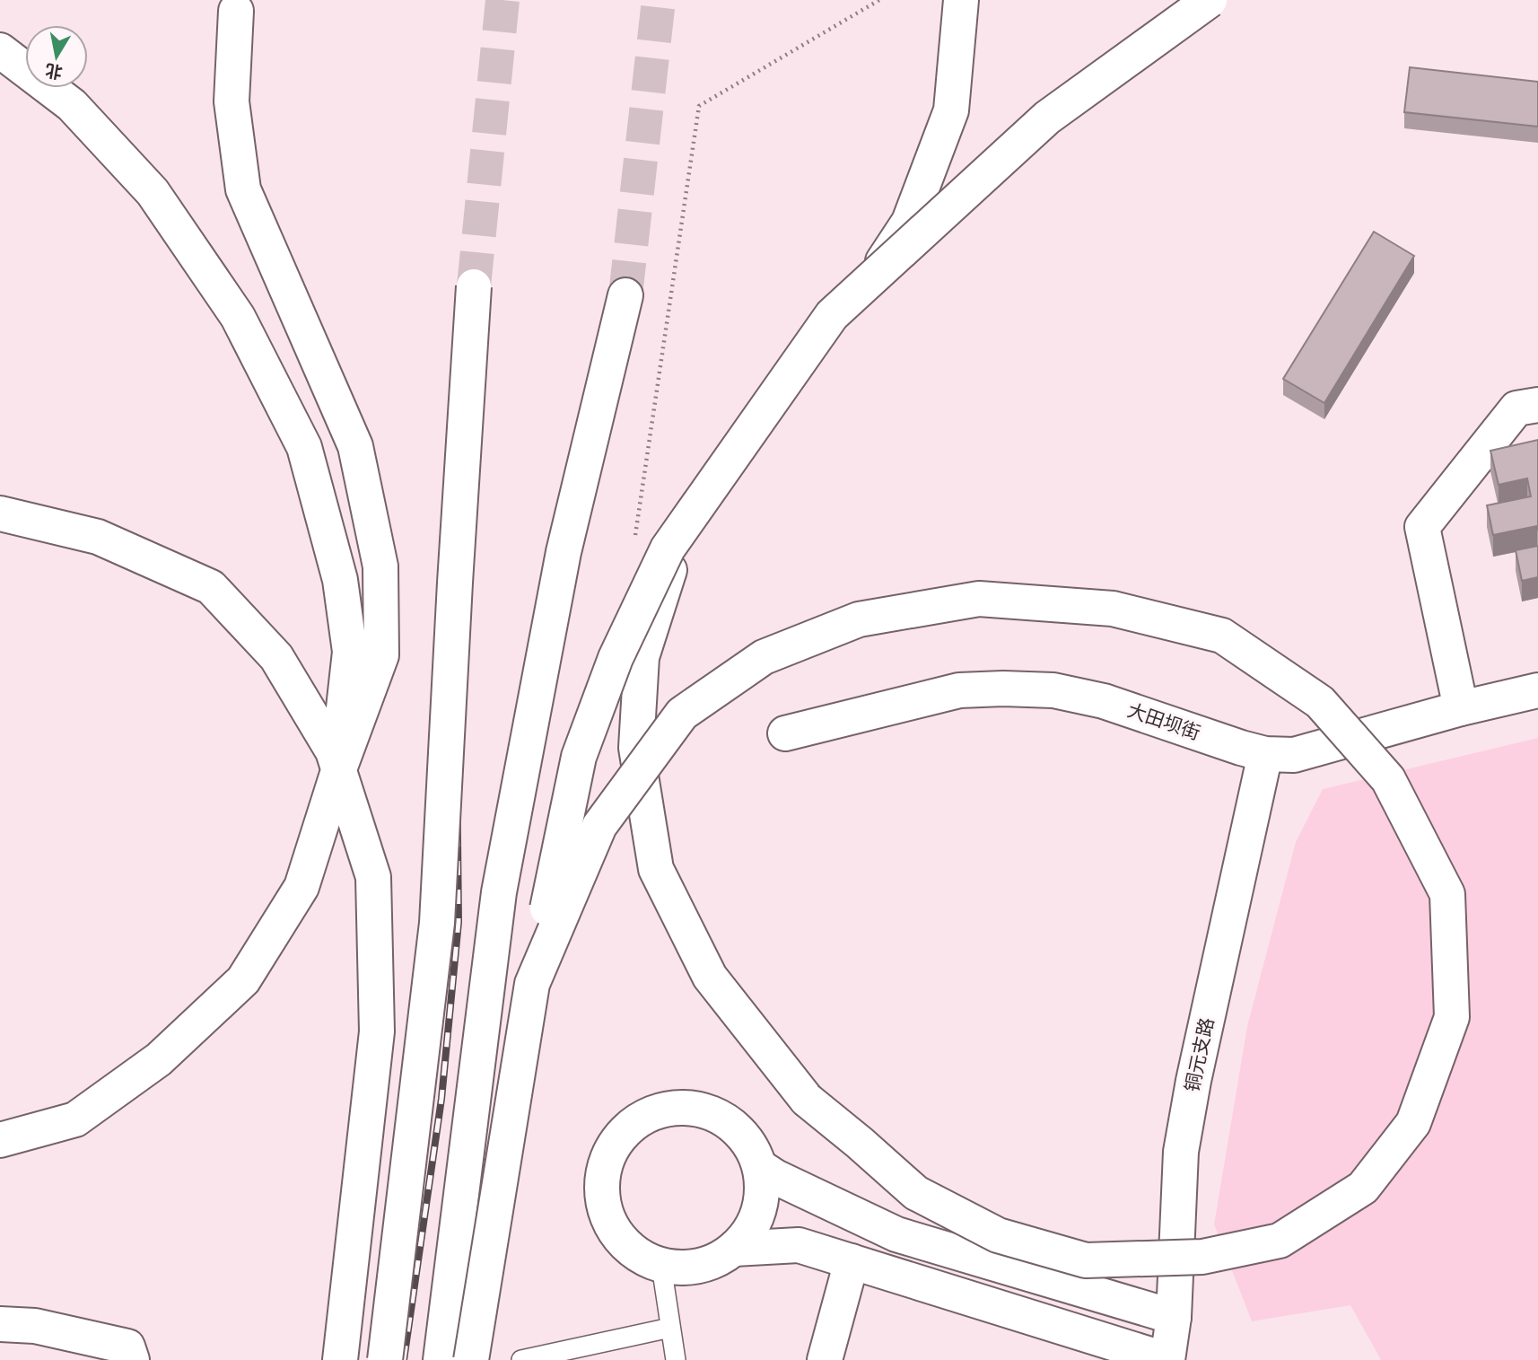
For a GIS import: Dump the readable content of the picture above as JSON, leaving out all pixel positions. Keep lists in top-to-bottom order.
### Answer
{
  "streets": {
    "main road": ["大田坝街", "铜元支路"]
  },
  "crossings": [
    ["大田坝街", "铜元支路"]
  ],
  "north": "bottom"
}
